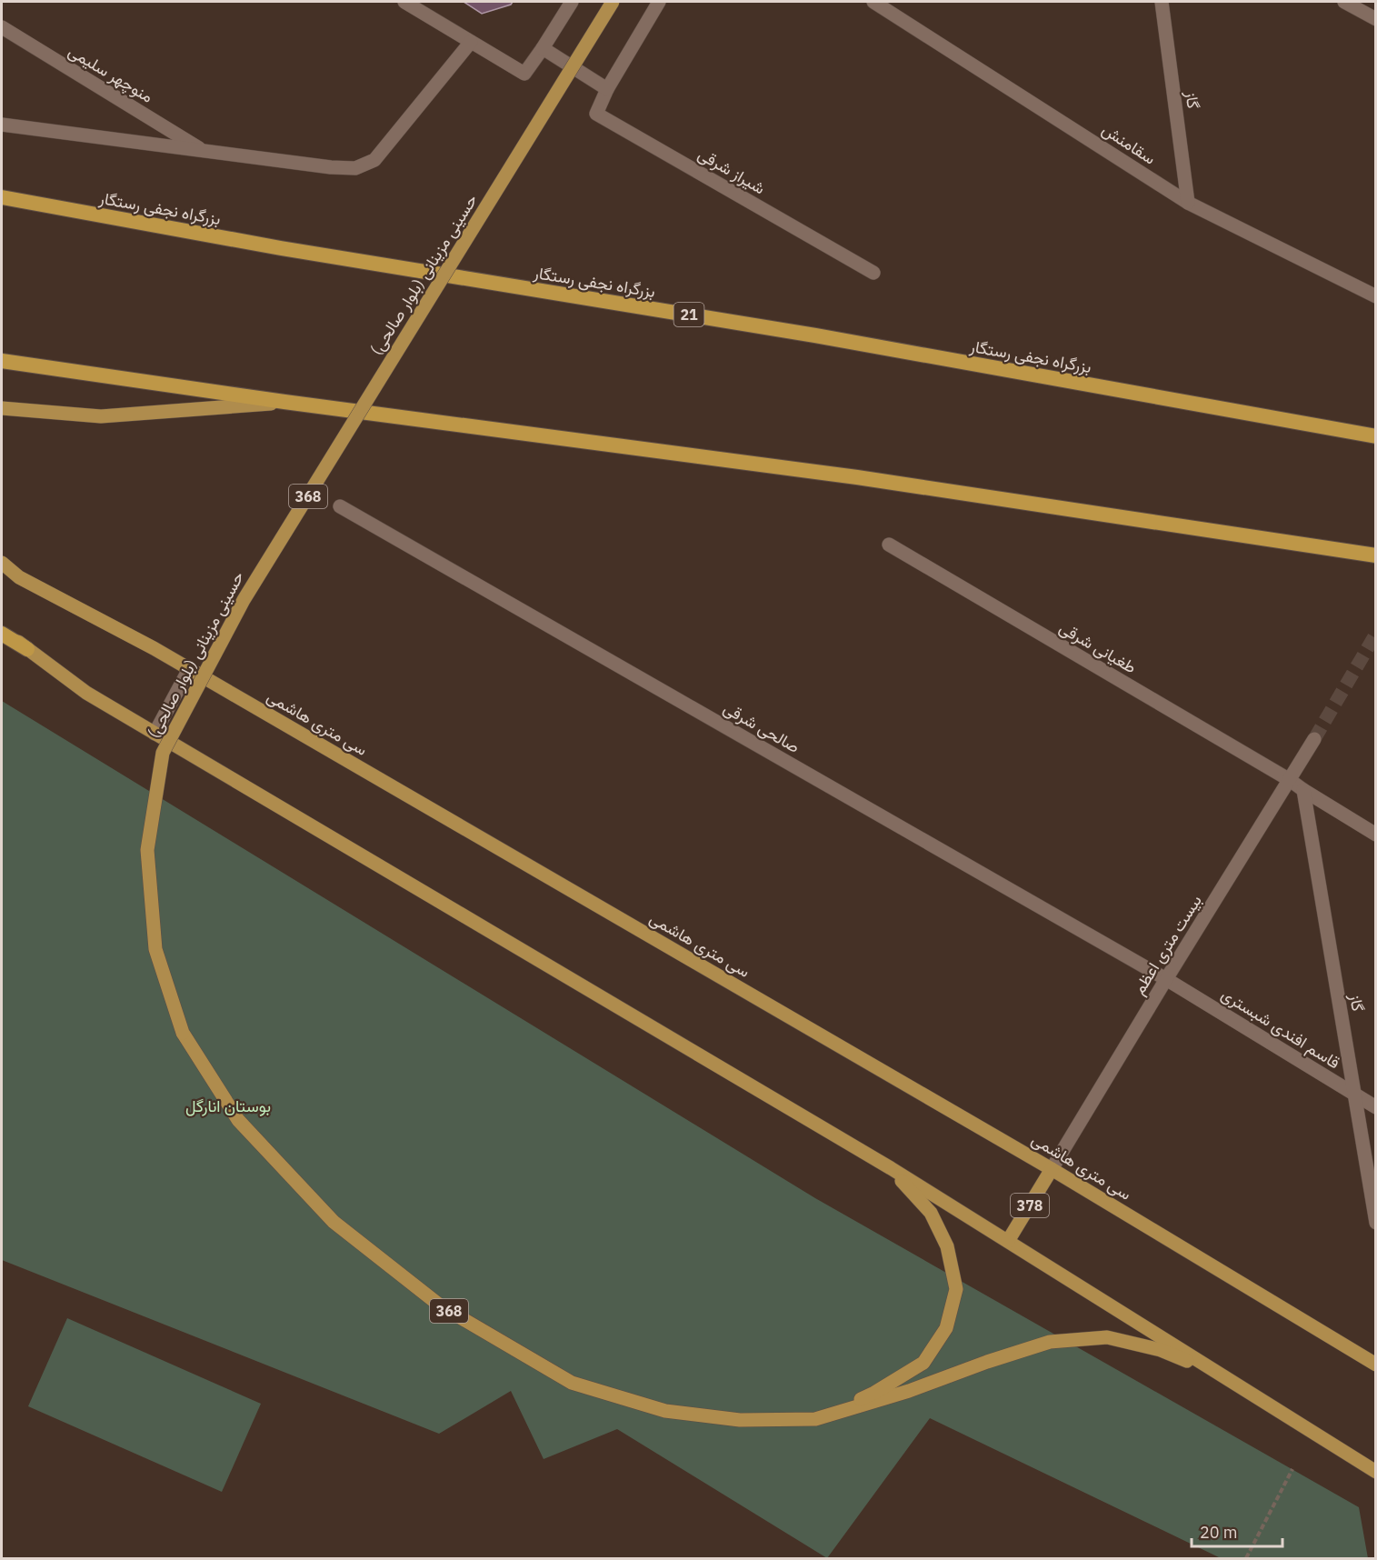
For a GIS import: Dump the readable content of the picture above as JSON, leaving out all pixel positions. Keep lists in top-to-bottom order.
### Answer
{
  "streets": {
    "highway": ["بزرگراه نجفی رستگار", "21"],
    "main road": [
      "حسینی مزینانی (بلوار صالحی)",
      "368",
      "سی متری هاشمی",
      "378"
    ],
    "street": [
      "منوچهر سلیمی",
      "گاز",
      "سقامنش",
      "شیراز شرقی",
      "طغیانی شرقی",
      "صالحی شرقی",
      "بیست متری اعظم",
      "قاسم افندی شبستری"
    ]
  },
  "crossings": [
    ["گاز", "سقامنش"],
    ["گاز", "طغیانی شرقی"],
    ["گاز", "قاسم افندی شبستری"],
    ["طغیانی شرقی", "بیست متری اعظم"],
    ["سی متری هاشمی", "بیست متری اعظم"],
    ["سی متری هاشمی", "378"],
    ["صالحی شرقی", "بیست متری اعظم"],
    ["صالحی شرقی", "قاسم افندی شبستری"],
    ["بیست متری اعظم", "قاسم افندی شبستری"],
    ["بیست متری اعظم", "378"]
  ],
  "parks": ["بوستان انارگل"],
  "scale_bar": "20 m"
}
